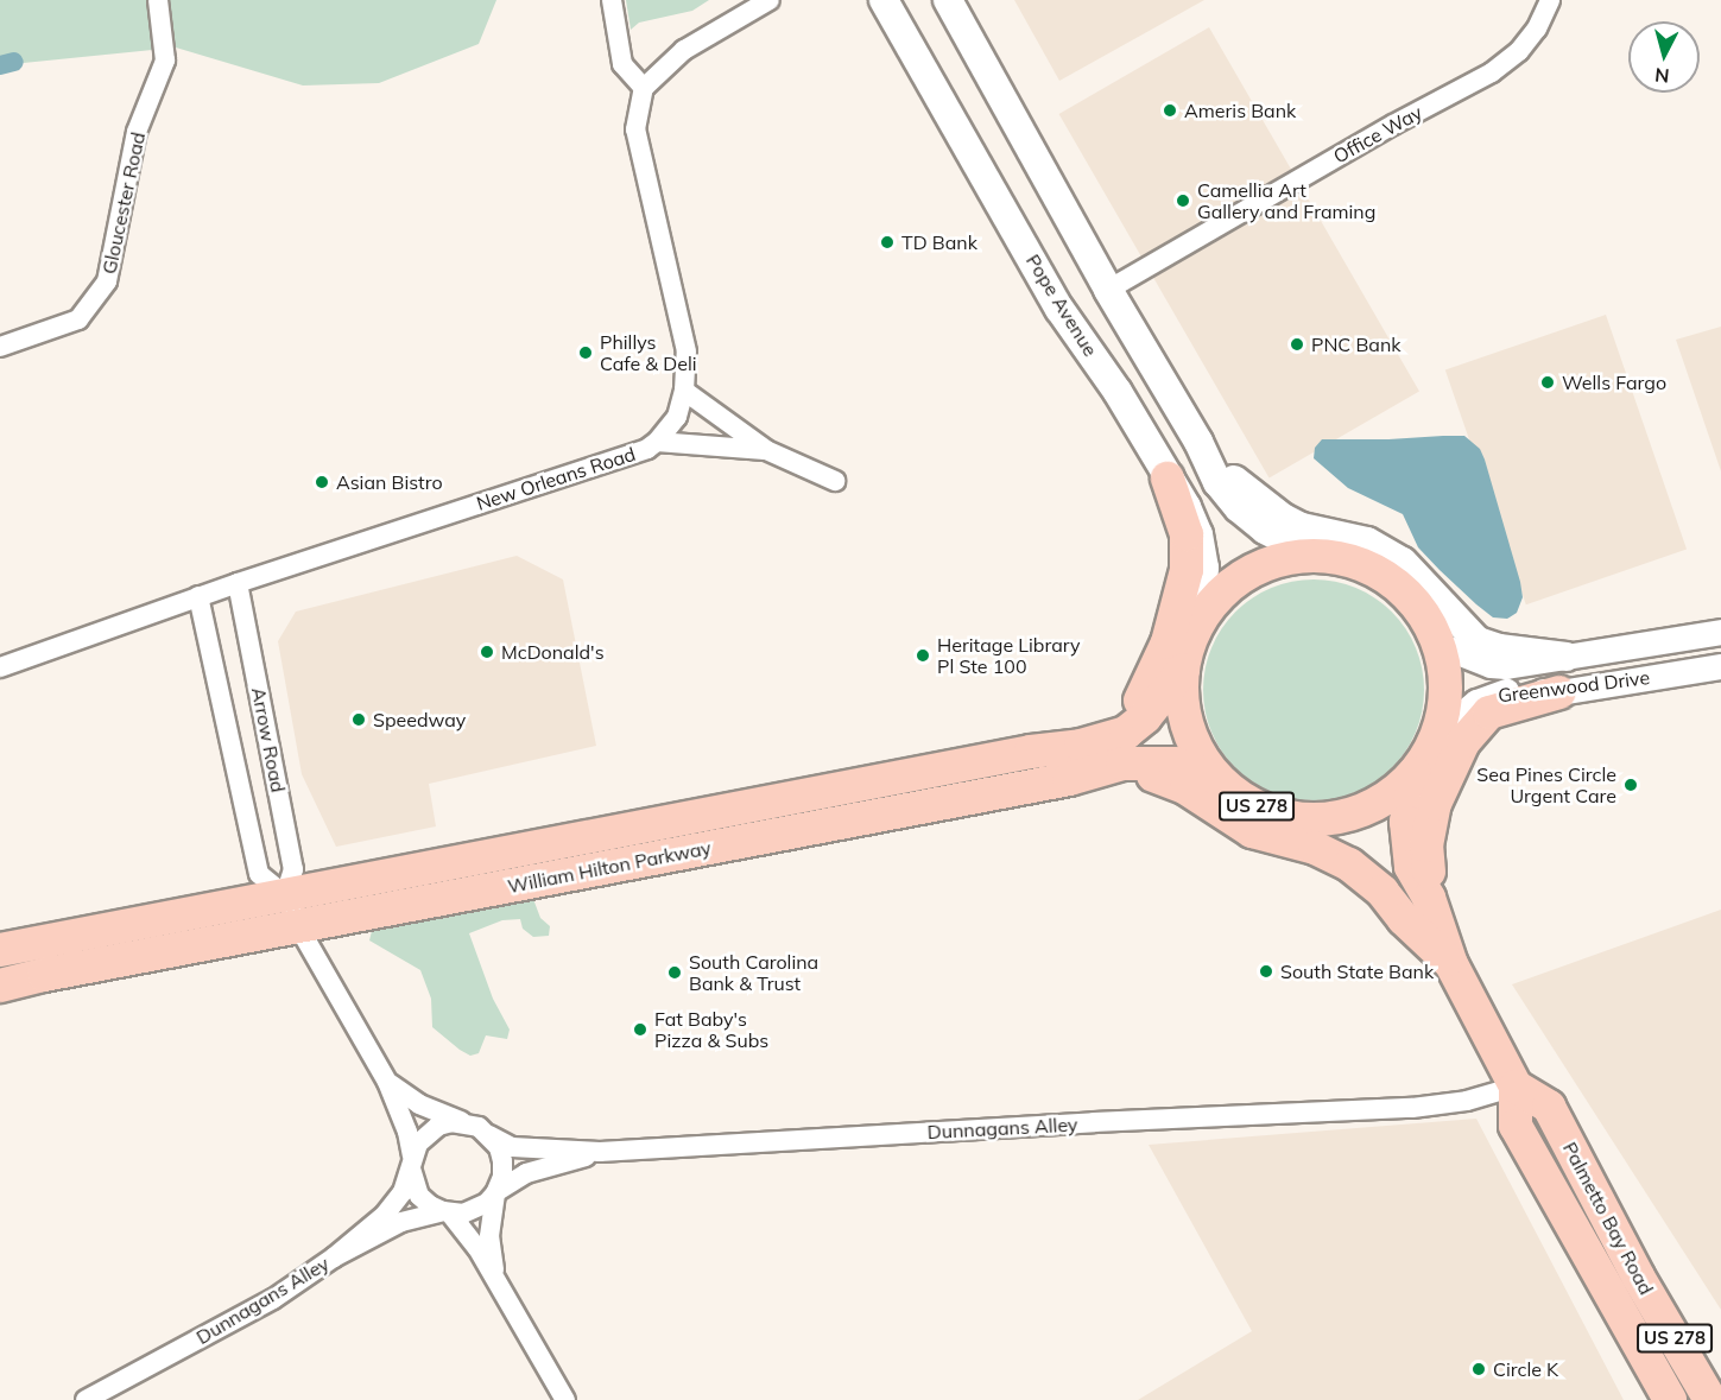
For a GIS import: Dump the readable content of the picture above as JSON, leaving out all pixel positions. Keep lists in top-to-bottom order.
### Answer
{
  "streets": {
    "highway": ["US 278", "William Hilton Parkway", "Palmetto Bay Road"],
    "main road": ["Pope Avenue"],
    "street": [
      "Office Way",
      "Gloucester Road",
      "New Orleans Road",
      "Greenwood Drive",
      "Arrow Road",
      "Dunnagans Alley"
    ]
  },
  "crossings": [
    ["Pope Avenue", "US 278"],
    ["New Orleans Road", "Arrow Road"],
    ["Greenwood Drive", "US 278"],
    ["Arrow Road", "William Hilton Parkway"],
    ["Arrow Road", "Dunnagans Alley"],
    ["US 278", "William Hilton Parkway"],
    ["US 278", "Palmetto Bay Road"],
    ["Dunnagans Alley", "Palmetto Bay Road"]
  ],
  "places": [
    "Ameris Bank",
    "Camellia Art Gallery and Framing",
    "TD Bank",
    "PNC Bank",
    "Phillys Cafe & Deli",
    "Wells Fargo",
    "Asian Bistro",
    "McDonald's",
    "Heritage Library Pl Ste 100",
    "Speedway",
    "Sea Pines Circle Urgent Care",
    "South State Bank",
    "South Carolina Bank & Trust",
    "Fat Baby's Pizza & Subs",
    "Circle K"
  ],
  "north": "bottom"
}
